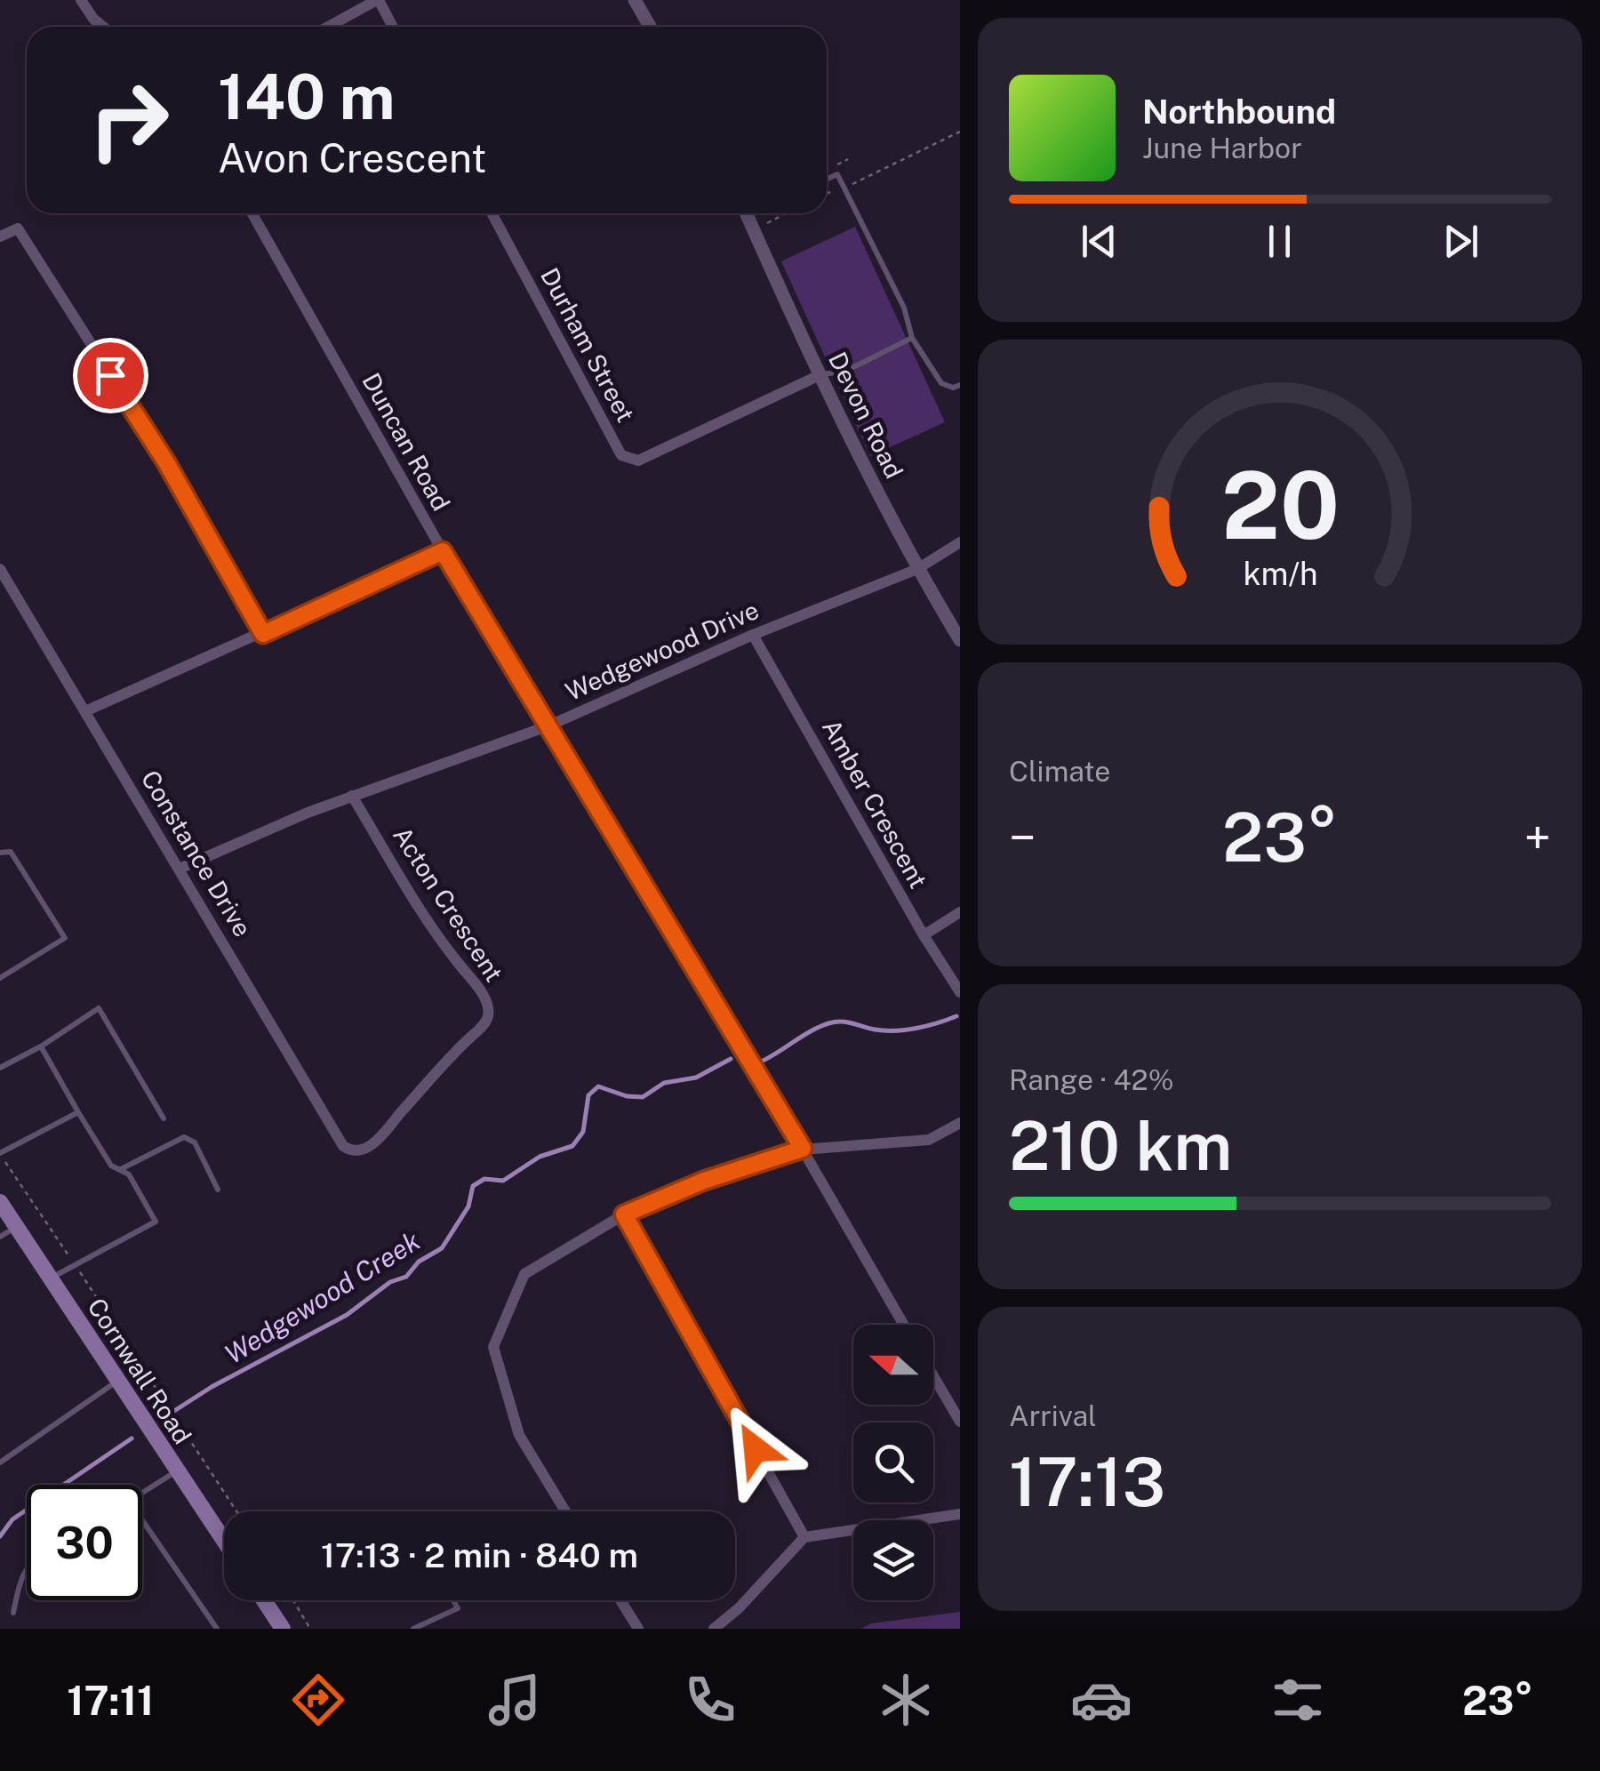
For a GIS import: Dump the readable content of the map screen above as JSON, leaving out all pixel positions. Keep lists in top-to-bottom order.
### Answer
{
  "streets": {
    "main road": ["Cornwall Road"],
    "street": [
      "Durham Street",
      "Devon Road",
      "Duncan Road",
      "Wedgewood Drive",
      "Amber Crescent",
      "Constance Drive",
      "Acton Crescent"
    ]
  },
  "crossings": [
    ["Durham Street", "Devon Road"],
    ["Devon Road", "Wedgewood Drive"],
    ["Duncan Road", "Wedgewood Drive"],
    ["Wedgewood Drive", "Amber Crescent"],
    ["Wedgewood Drive", "Constance Drive"],
    ["Wedgewood Drive", "Acton Crescent"],
    ["Constance Drive", "Acton Crescent"]
  ],
  "water": ["Wedgewood Creek"],
  "north": "left",
  "page": {
    "turn": ["140 m", "Avon Crescent"],
    "song": ["Northbound", "June Harbor"],
    "tile": [
      "Climate",
      ["Range · 42%", "210 km"],
      ["Arrival", "17:13"]
    ],
    "heat": ["−", "23°", "+"],
    "limit": "30",
    "trip": "17:13 · 2 min · 840 m",
    "tabs": ["17:11", "23°"],
    "gauge": ["20", "km/h"]
  }
}
